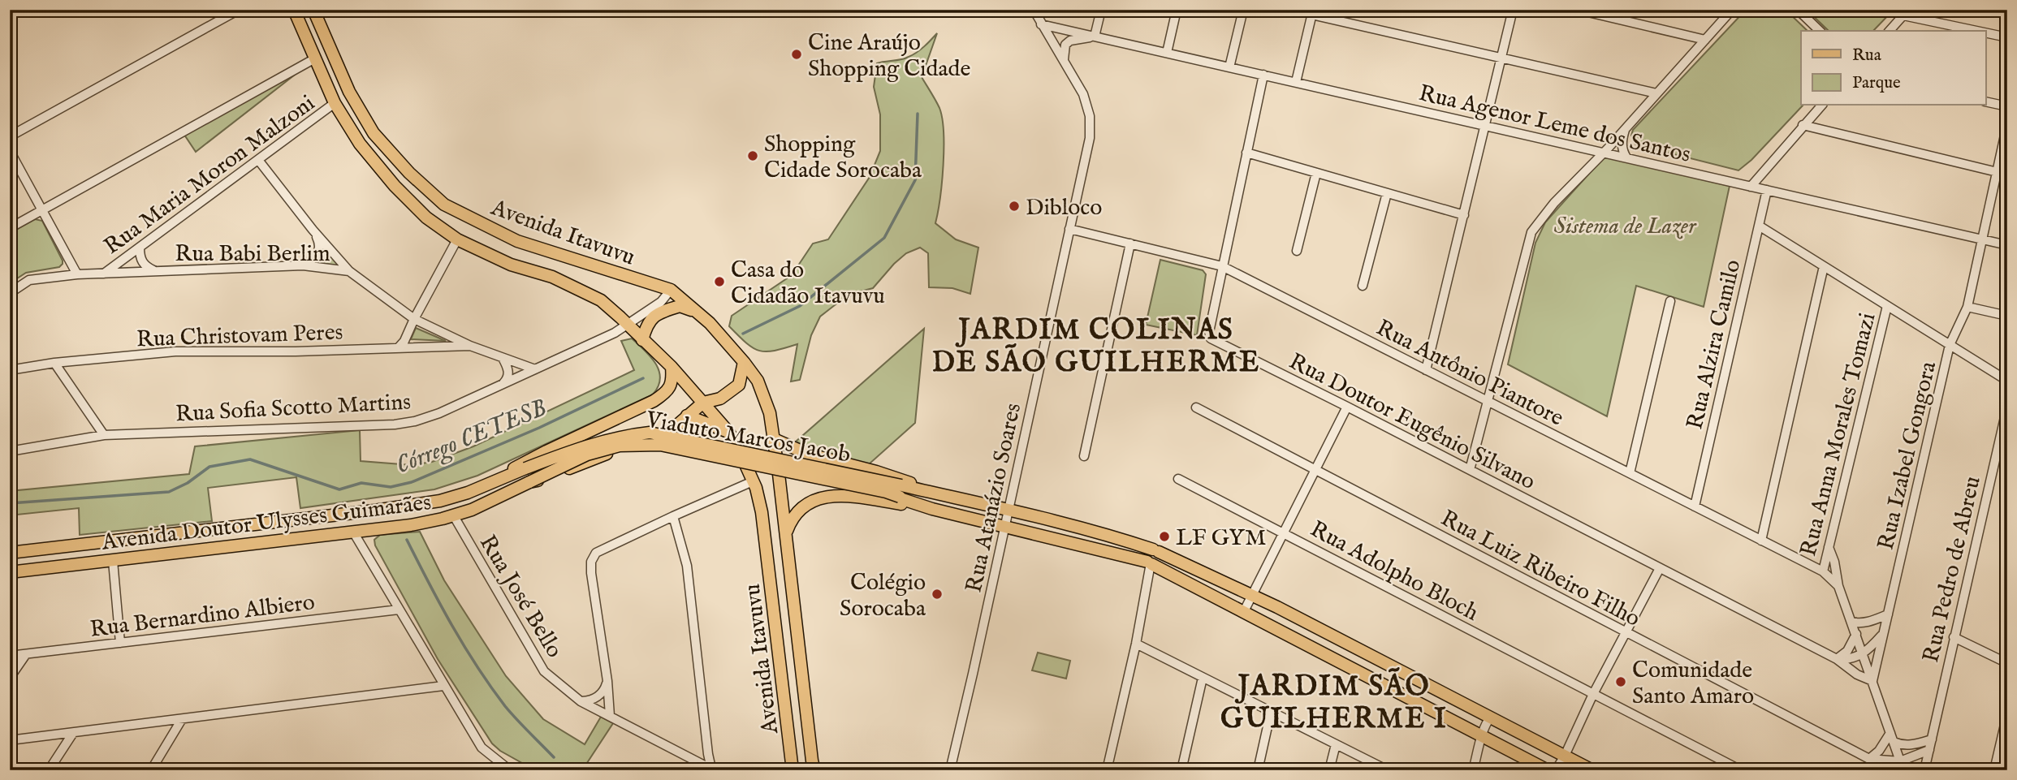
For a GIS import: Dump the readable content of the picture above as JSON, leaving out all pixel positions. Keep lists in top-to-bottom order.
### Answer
{
  "streets": {
    "main road": ["Avenida Itavuvu", "Viaduto Marcos Jacob", "Avenida Doutor Ulysses Guimarães"],
    "street": [
      "Rua Agenor Leme dos Santos",
      "Rua Maria Moron Malzoni",
      "Rua Babi Berlim",
      "Rua Christovam Peres",
      "Rua Alzira Camilo",
      "Rua Antônio Piantore",
      "Rua Sofia Scotto Martins",
      "Rua Doutor Eugênio Silvano",
      "Rua Anna Morales Tomazi",
      "Rua Izabel Gongora",
      "Rua Atanázio Soares",
      "Rua Luiz Ribeiro Filho",
      "Rua Pedro de Abreu",
      "Rua Adolpho Bloch",
      "Rua José Bello",
      "Rua Bernardino Albiero"
    ]
  },
  "crossings": [
    ["Rua Agenor Leme dos Santos", "Rua Alzira Camilo"],
    ["Rua Agenor Leme dos Santos", "Rua Doutor Eugênio Silvano"],
    ["Rua Agenor Leme dos Santos", "Rua Izabel Gongora"],
    ["Rua Agenor Leme dos Santos", "Rua Atanázio Soares"],
    ["Rua Maria Moron Malzoni", "Avenida Itavuvu"],
    ["Rua Maria Moron Malzoni", "Rua Babi Berlim"],
    ["Avenida Itavuvu", "Rua Sofia Scotto Martins"],
    ["Avenida Itavuvu", "Avenida Doutor Ulysses Guimarães"],
    ["Rua Alzira Camilo", "Rua Antônio Piantore"],
    ["Rua Antônio Piantore", "Rua Doutor Eugênio Silvano"],
    ["Rua Antônio Piantore", "Rua Anna Morales Tomazi"],
    ["Rua Antônio Piantore", "Rua Izabel Gongora"],
    ["Rua Antônio Piantore", "Rua Atanázio Soares"],
    ["Rua Antônio Piantore", "Rua Luiz Ribeiro Filho"],
    ["Rua Doutor Eugênio Silvano", "Rua Izabel Gongora"],
    ["Viaduto Marcos Jacob", "Avenida Doutor Ulysses Guimarães"],
    ["Avenida Doutor Ulysses Guimarães", "Rua José Bello"]
  ],
  "districts": ["JARDIM COLINAS DE SÃO GUILHERME", "JARDIM SÃO GUILHERME I"],
  "water": ["Córrego CETESB"],
  "parks": ["Sistema de Lazer"],
  "places": [
    "Cine Araújo Shopping Cidade",
    "Shopping Cidade Sorocaba",
    "Dibloco",
    "Casa do Cidadão Itavuvu",
    "LF GYM",
    "Colégio Sorocaba",
    "Comunidade Santo Amaro"
  ],
  "legend": ["Rua", "Parque"]
}
